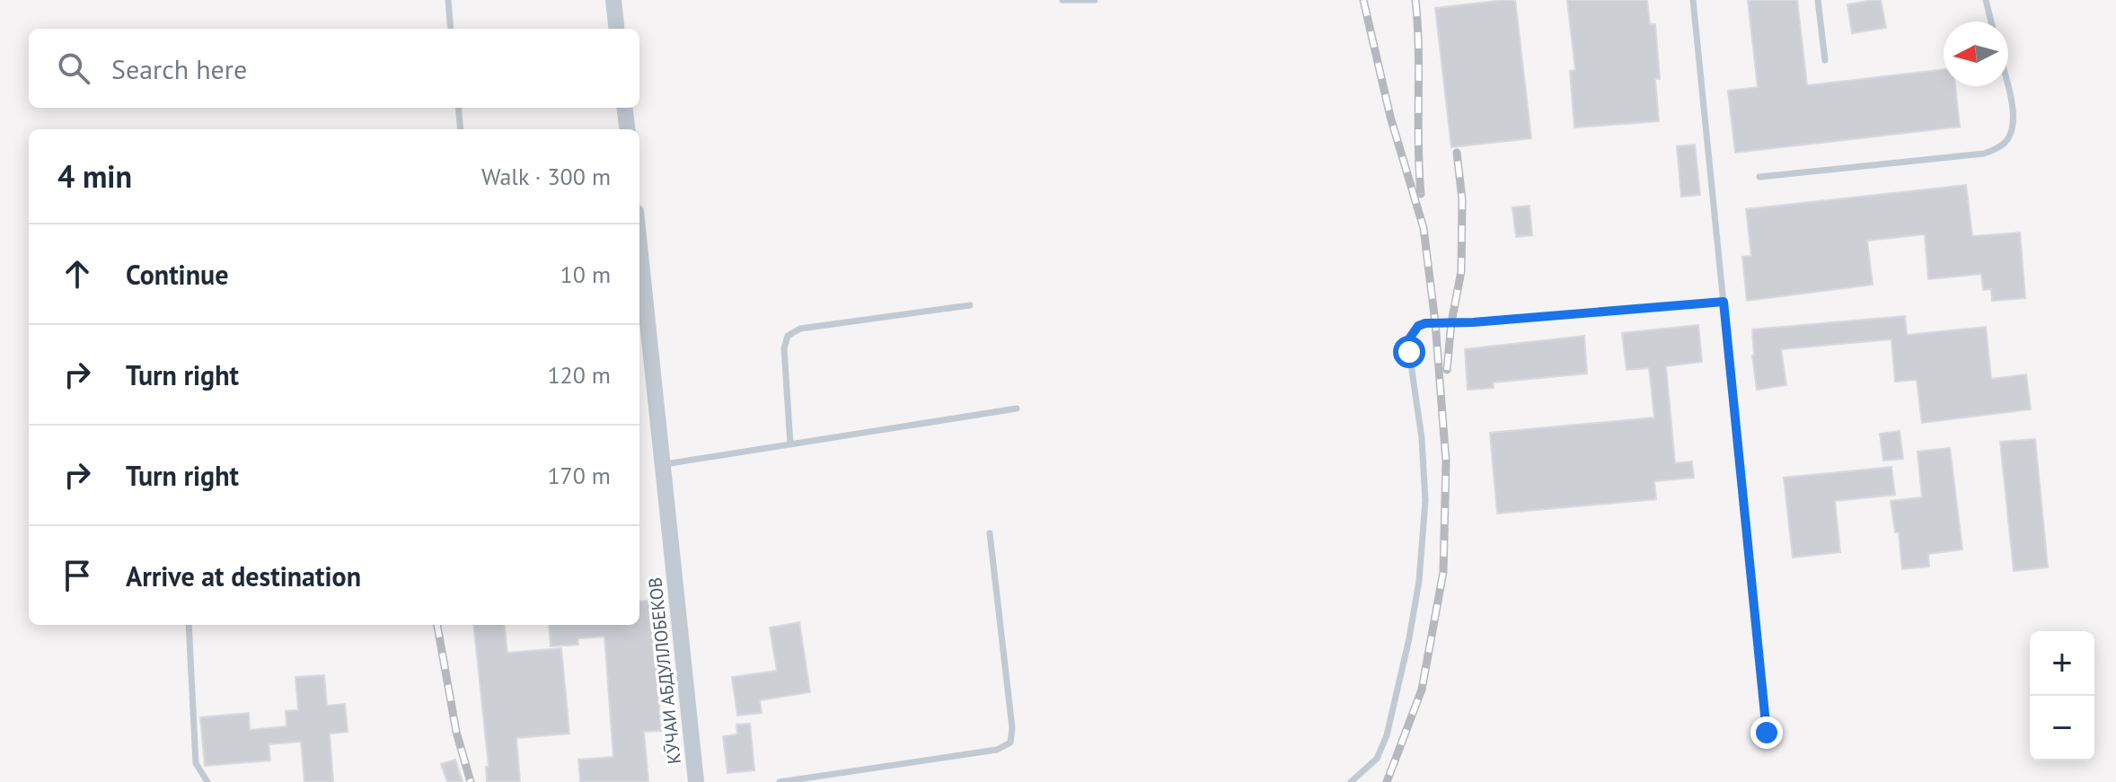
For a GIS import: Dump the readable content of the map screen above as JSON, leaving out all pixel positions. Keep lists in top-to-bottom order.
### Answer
{
  "streets": {
    "street": ["КӮЧАИ АБДУЛЛОБЕКОВ"]
  },
  "north": "left",
  "page": {
    "search": "Search here",
    "heading": ["4 min", "Walk · 300 m"],
    "list": [
      ["Continue", "10 m"],
      ["Turn right", "120 m"],
      ["Turn right", "170 m"],
      "Arrive at destination"
    ],
    "map_buttons": ["+", "−"]
  }
}
